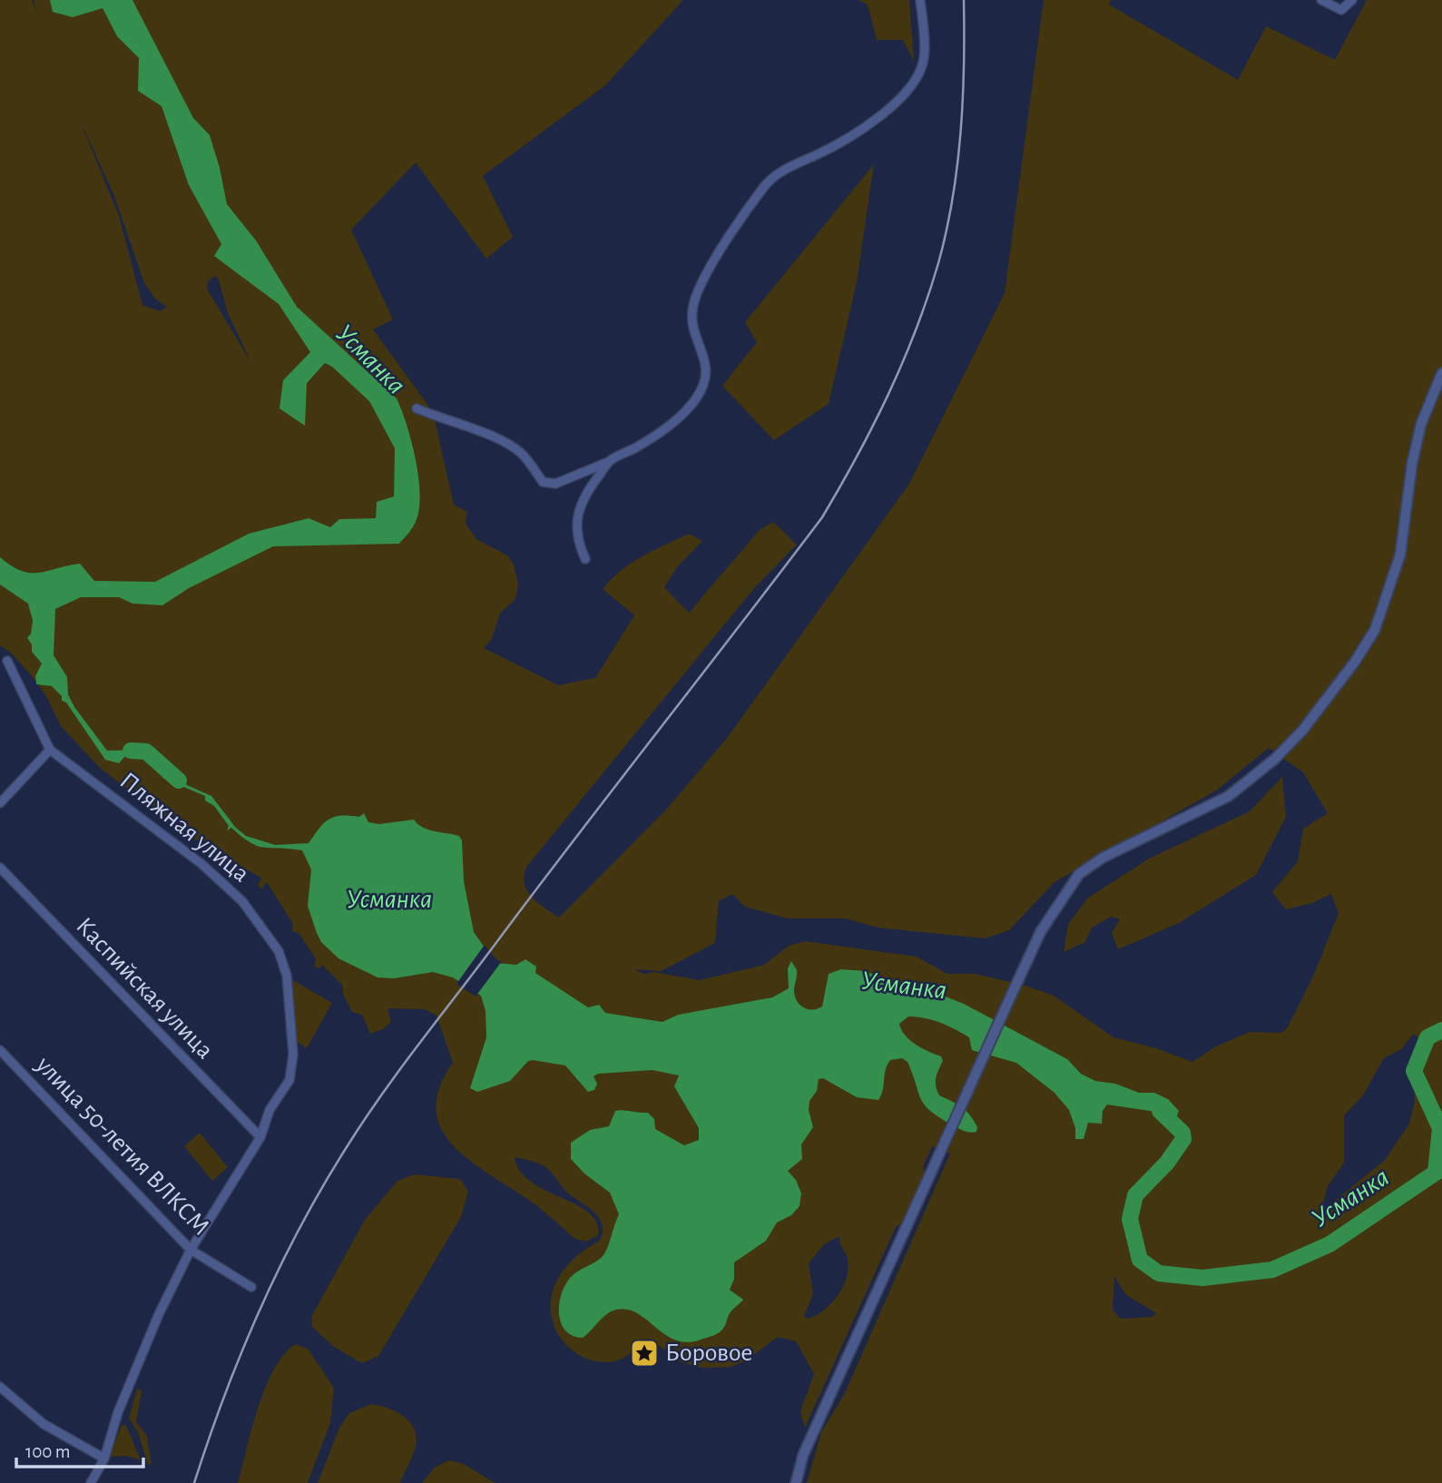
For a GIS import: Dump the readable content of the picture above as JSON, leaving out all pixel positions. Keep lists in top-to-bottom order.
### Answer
{
  "streets": {
    "street": ["Пляжная улица", "Каспийская улица", "улица 50-летия ВЛКСМ"]
  },
  "crossings": [
    ["Пляжная улица", "Каспийская улица"],
    ["Пляжная улица", "улица 50-летия ВЛКСМ"]
  ],
  "water": ["Усманка"],
  "places": {
    "place": ["Боровое"]
  },
  "scale_bar": "100 m"
}
